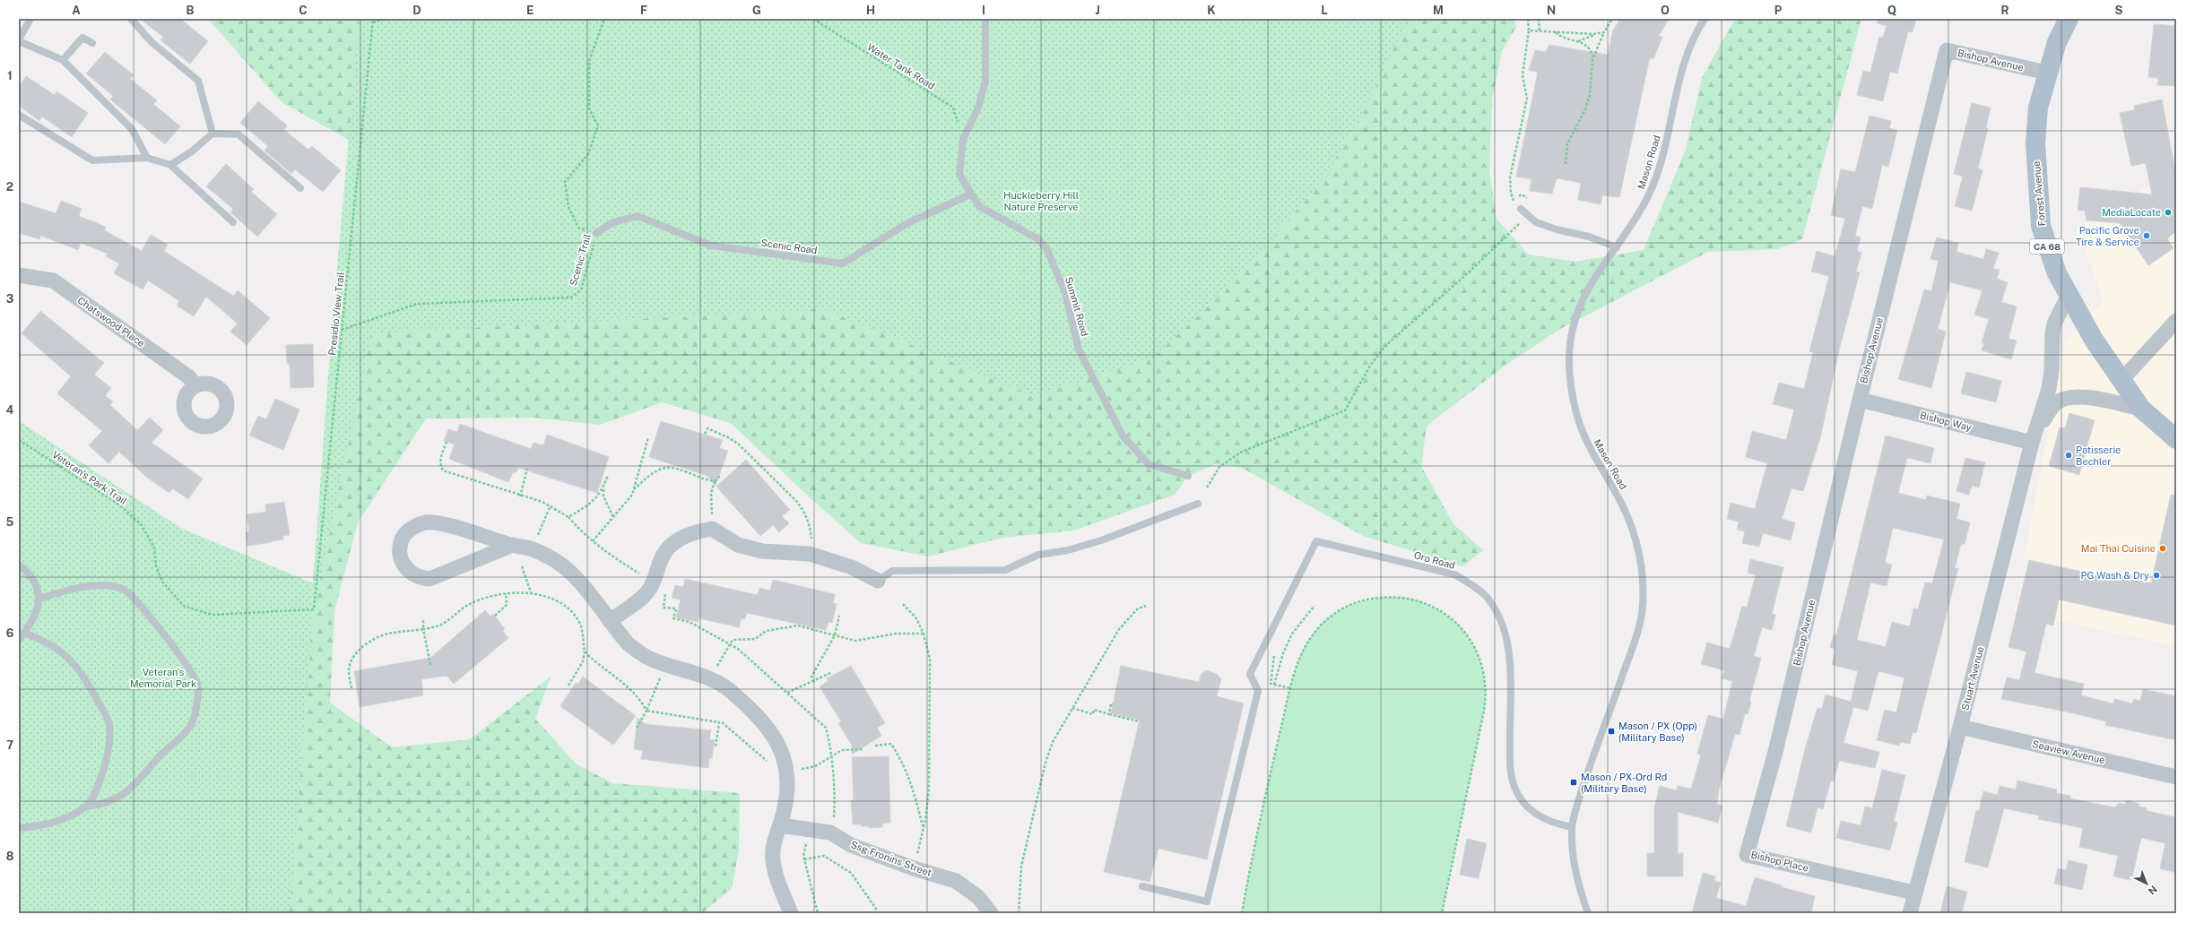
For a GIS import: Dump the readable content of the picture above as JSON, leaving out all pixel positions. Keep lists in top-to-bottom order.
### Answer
{
  "streets": {
    "main road": ["Forest Avenue", "CA 68"],
    "street": [
      "Bishop Avenue",
      "Chatswood Place",
      "Bishop Way",
      "Stuart Avenue",
      "Seaview Avenue",
      "Ssg Fronins Street",
      "Bishop Place"
    ],
    "lane": [
      "Mason Road",
      "Scenic Road",
      "Summit Road",
      "Oro Road"
    ],
    "path": [
      "Water Tank Road",
      "Scenic Trail",
      "Presidio View Trail",
      "Veteran's Park Trail"
    ]
  },
  "crossings": [
    ["Bishop Avenue", "Forest Avenue"],
    ["Bishop Avenue", "Bishop Way"],
    ["Bishop Avenue", "Bishop Place"],
    ["Water Tank Road", "Summit Road"],
    ["Mason Road", "Oro Road"],
    ["Forest Avenue", "Stuart Avenue"],
    ["Scenic Road", "Scenic Trail"],
    ["Scenic Road", "Summit Road"],
    ["Scenic Trail", "Presidio View Trail"],
    ["Presidio View Trail", "Veteran's Park Trail"],
    ["Bishop Way", "Stuart Avenue"],
    ["Stuart Avenue", "Seaview Avenue"],
    ["Stuart Avenue", "Bishop Place"]
  ],
  "parks": ["Huckleberry Hill Nature Preserve", "Veteran's Memorial Park"],
  "places": {
    "other": [
      "MediaLocate",
      "Pacific Grove Tire & Service",
      "Patisserie Bechler",
      "Mai Thai Cuisine",
      "PG Wash & Dry"
    ],
    "transit": ["Mason / PX (Opp) (Military Base)", "Mason / PX-Ord Rd (Military Base)"]
  },
  "north": "bottom right",
  "grid": {
    "columns": [
      "A",
      "B",
      "C",
      "D",
      "E",
      "F",
      "G",
      "H",
      "I",
      "J",
      "K",
      "L",
      "M",
      "N",
      "O",
      "P",
      "Q",
      "R",
      "S"
    ],
    "rows": [
      "1",
      "2",
      "3",
      "4",
      "5",
      "6",
      "7",
      "8"
    ]
  }
}
